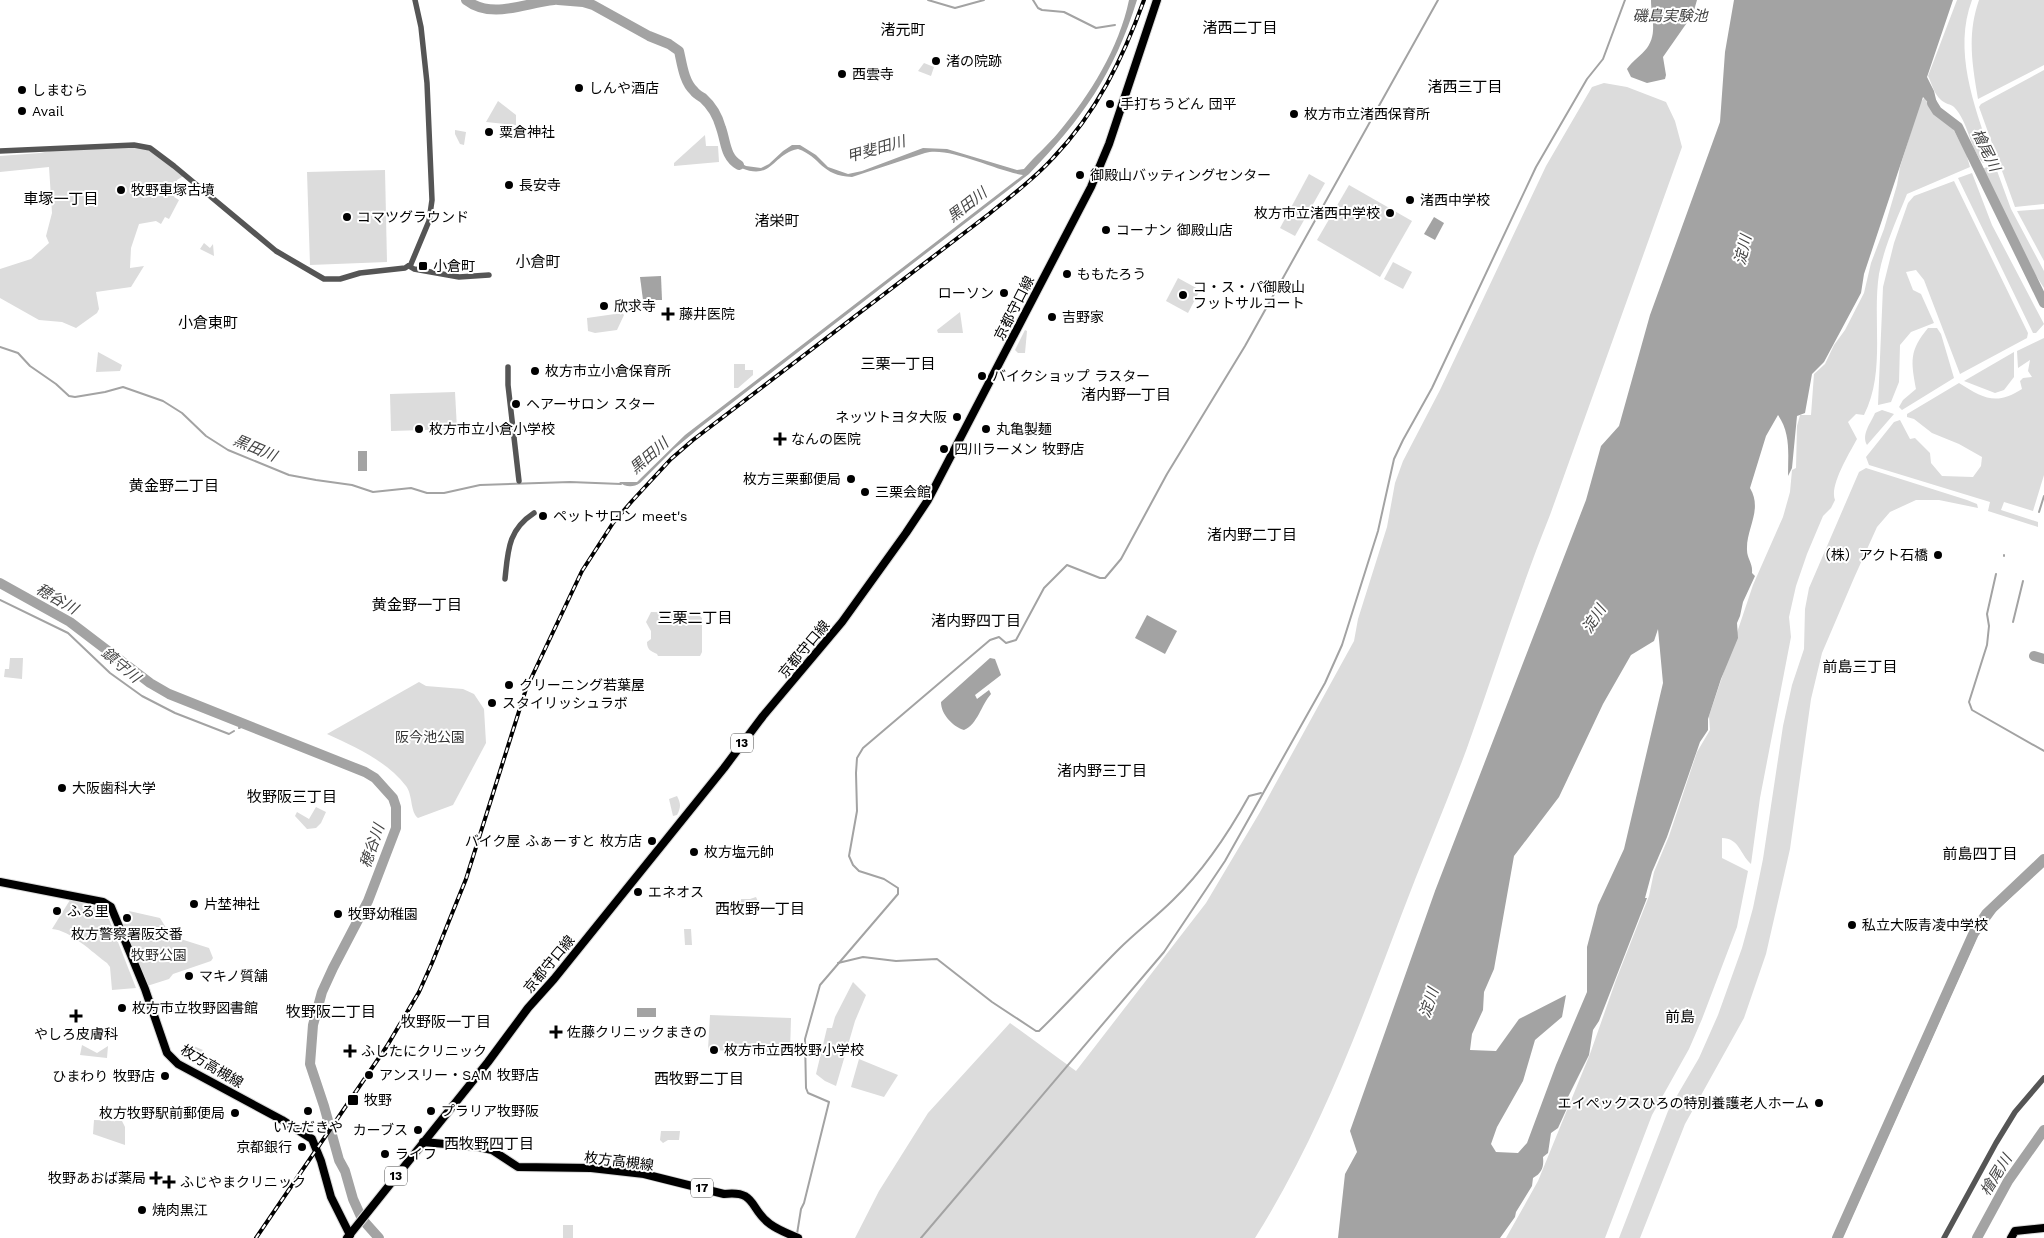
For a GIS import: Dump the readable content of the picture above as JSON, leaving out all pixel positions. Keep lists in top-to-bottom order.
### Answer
{
  "streets": {
    "main road": [
      "京都守口線",
      "13",
      "枚方高槻線",
      "17"
    ]
  },
  "crossings": [
    ["京都守口線", "枚方高槻線"]
  ],
  "districts": [
    "渚西二丁目",
    "渚元町",
    "渚西三丁目",
    "車塚一丁目",
    "渚栄町",
    "小倉町",
    "小倉東町",
    "三栗一丁目",
    "渚内野一丁目",
    "黄金野二丁目",
    "渚内野二丁目",
    "黄金野一丁目",
    "三栗二丁目",
    "渚内野四丁目",
    "前島三丁目",
    "渚内野三丁目",
    "牧野阪三丁目",
    "前島四丁目",
    "西牧野一丁目",
    "牧野阪二丁目",
    "前島",
    "牧野阪一丁目",
    "西牧野二丁目",
    "西牧野四丁目"
  ],
  "water": [
    "磯島実験池",
    "甲斐田川",
    "檜尾川",
    "黒田川",
    "淀川",
    "穂谷川",
    "鎮守川"
  ],
  "parks": ["阪今池公園", "牧野公園"],
  "places": {
    "other": [
      "渚の院跡",
      "西雲寺",
      "しんや酒店",
      "しまむら",
      "手打ちうどん 団平",
      "Avail",
      "枚方市立渚西保育所",
      "粟倉神社",
      "御殿山バッティングセンター",
      "長安寺",
      "牧野車塚古墳",
      "渚西中学校",
      "枚方市立渚西中学校",
      "コマツグラウンド",
      "コーナン 御殿山店",
      "ももたろう",
      "ローソン",
      "コ・ス・パ御殿山 フットサルコート",
      "欣求寺",
      "吉野家",
      "枚方市立小倉保育所",
      "バイクショップ ラスター",
      "ヘアーサロン スター",
      "ネッツトヨタ大阪",
      "枚方市立小倉小学校",
      "丸亀製麺",
      "四川ラーメン 牧野店",
      "枚方三栗郵便局",
      "三栗会館",
      "ペットサロン meet's",
      "（株）アクト石橋",
      "クリーニング若葉屋",
      "スタイリッシュラボ",
      "大阪歯科大学",
      "バイク屋 ふぁーすと 枚方店",
      "枚方塩元帥",
      "エネオス",
      "片埜神社",
      "ふる里",
      "牧野幼稚園",
      "枚方警察署阪交番",
      "私立大阪青凌中学校",
      "マキノ質舗",
      "枚方市立牧野図書館",
      "枚方市立西牧野小学校",
      "アンスリー・SAM 牧野店",
      "ひまわり 牧野店",
      "エイぺックスひろの特別養護老人ホーム",
      "いただきや",
      "プラリア牧野阪",
      "枚方牧野駅前郵便局",
      "カーブス",
      "京都銀行",
      "ライフ",
      "焼肉黒江"
    ],
    "transit": ["小倉町", "牧野"],
    "health": [
      "藤井医院",
      "なんの医院",
      "やしろ皮膚科",
      "佐藤クリニックまきの",
      "ふしたにクリニック",
      "牧野あおば薬局",
      "ふじやまクリニック"
    ]
  }
}
